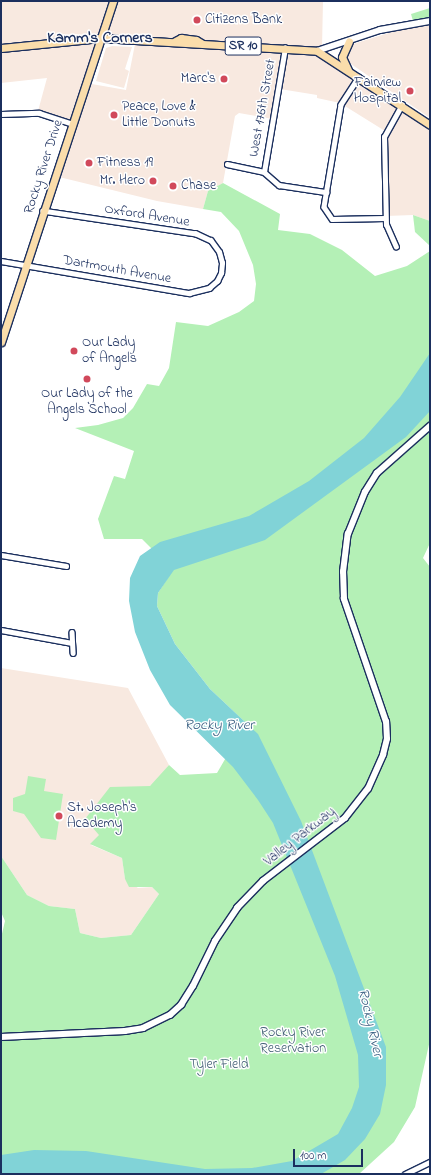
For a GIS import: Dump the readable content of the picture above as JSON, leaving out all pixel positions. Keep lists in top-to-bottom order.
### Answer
{
  "streets": {
    "main road": ["SR 10", "Rocky River Drive"],
    "street": [
      "West 176th Street",
      "Oxford Avenue",
      "Dartmouth Avenue",
      "Valley Parkway"
    ]
  },
  "crossings": [
    ["SR 10", "West 176th Street"],
    ["SR 10", "Rocky River Drive"],
    ["Rocky River Drive", "Oxford Avenue"],
    ["Rocky River Drive", "Dartmouth Avenue"],
    ["Oxford Avenue", "Dartmouth Avenue"]
  ],
  "districts": ["Kamm's Corners"],
  "water": ["Rocky River"],
  "parks": ["Rocky River Reservation", "Tyler Field"],
  "places": [
    "Citizens Bank",
    "Marc's",
    "Fairview Hospital",
    "Peace, Love & Little Donuts",
    "Fitness 19",
    "Mr. Hero",
    "Chase",
    "Our Lady of Angels",
    "Our Lady of the Angels School",
    "St. Joseph's Academy"
  ],
  "scale_bar": "100 m"
}
